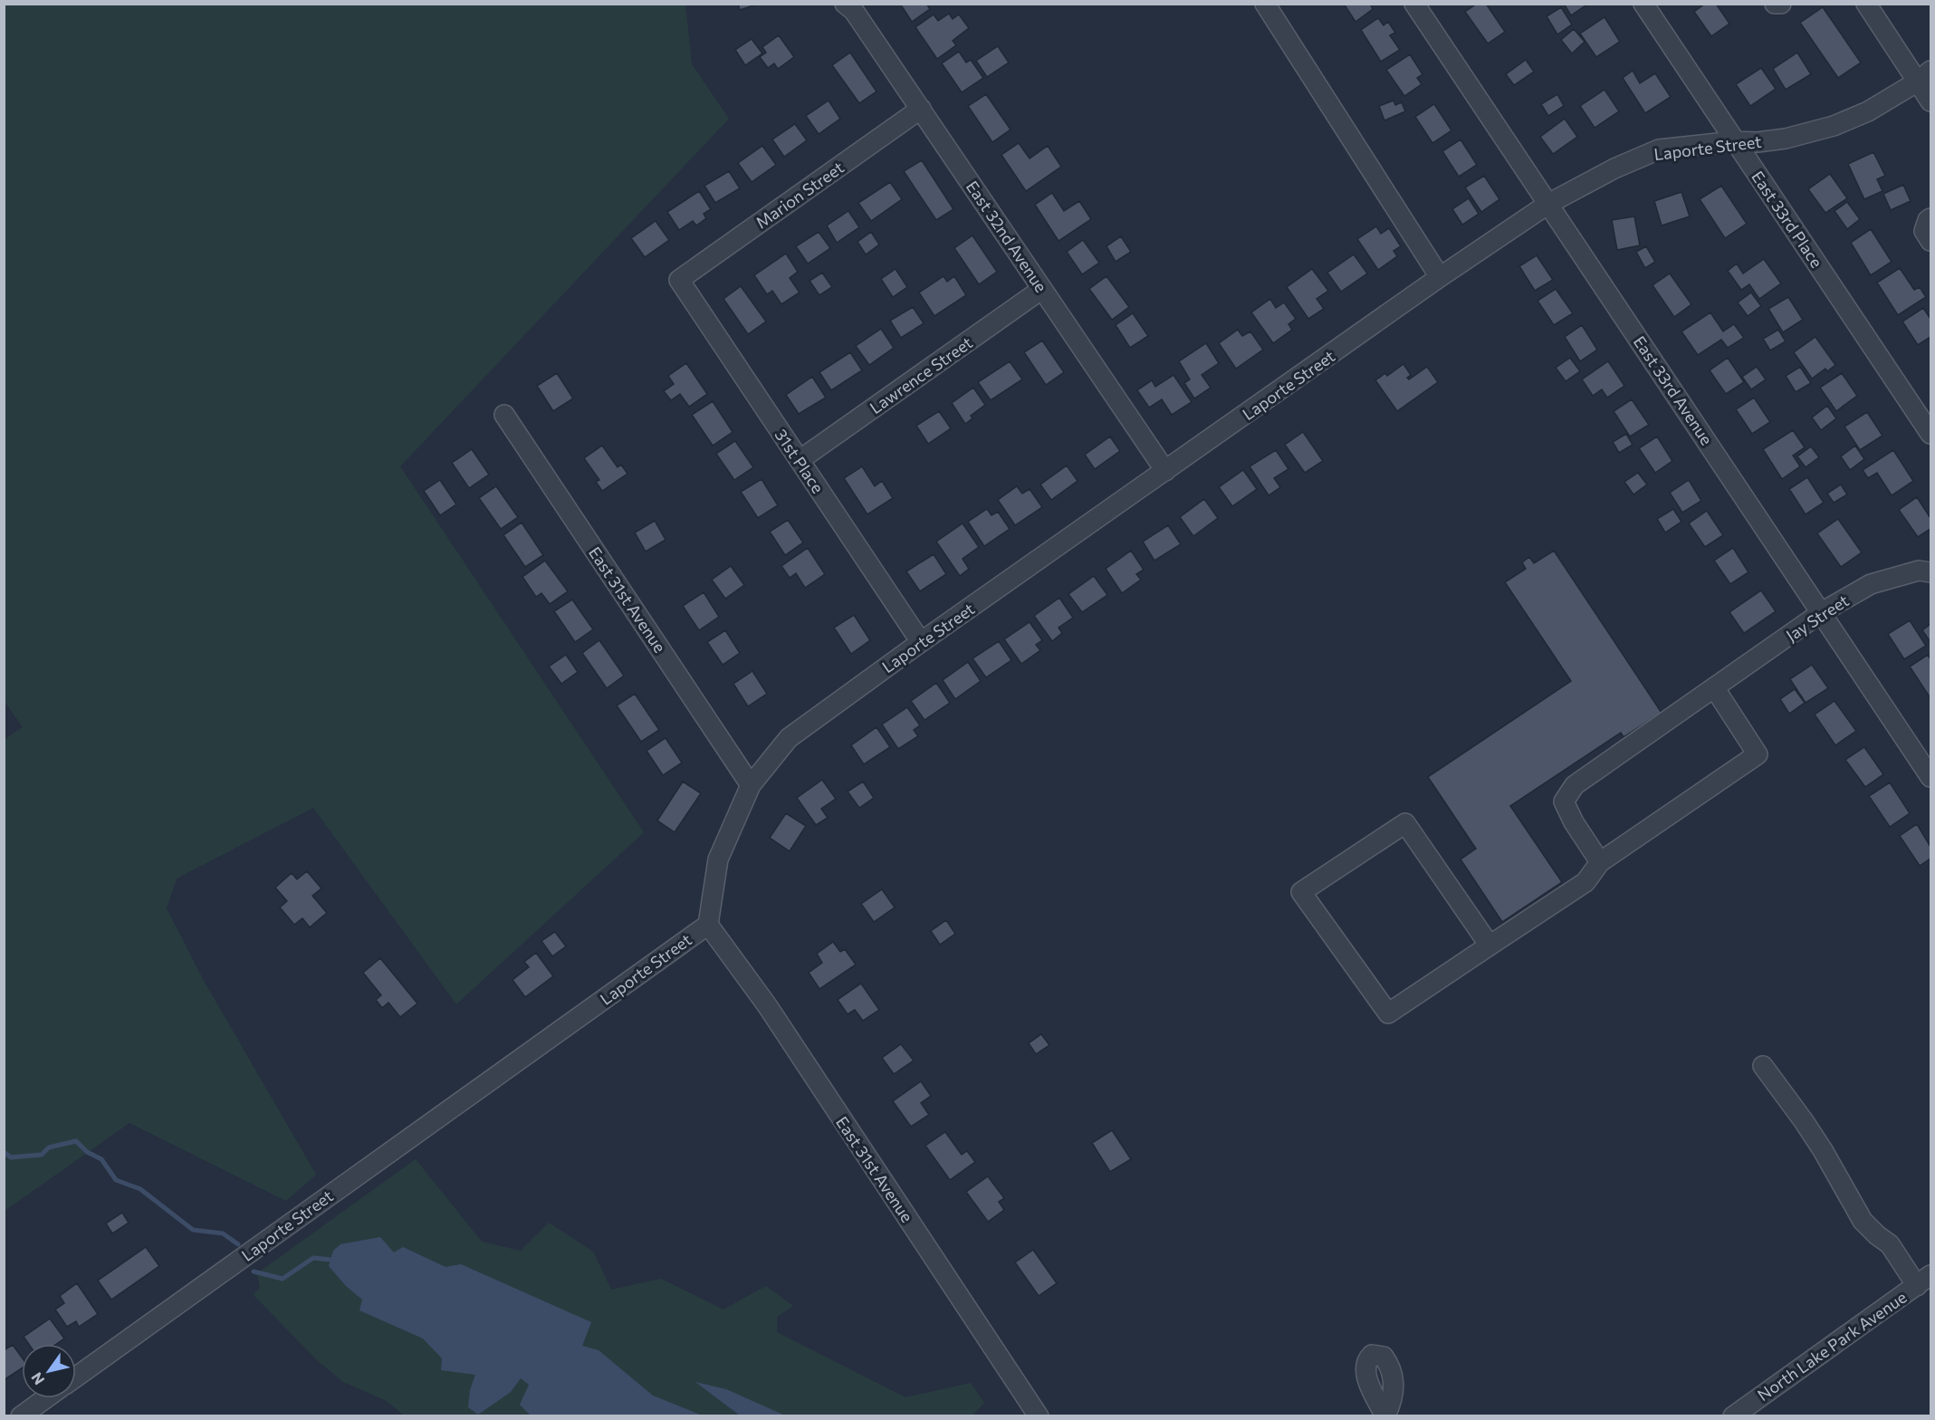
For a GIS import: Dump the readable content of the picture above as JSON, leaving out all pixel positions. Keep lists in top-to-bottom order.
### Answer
{
  "streets": {
    "street": [
      "Laporte Street",
      "Marion Street",
      "East 33rd Place",
      "East 32nd Avenue",
      "Lawrence Street",
      "East 33rd Avenue",
      "31st Place",
      "East 31st Avenue",
      "Jay Street",
      "North Lake Park Avenue"
    ]
  },
  "crossings": [
    ["Laporte Street", "East 33rd Place"],
    ["Laporte Street", "East 32nd Avenue"],
    ["Laporte Street", "East 33rd Avenue"],
    ["Laporte Street", "31st Place"],
    ["Laporte Street", "East 31st Avenue"],
    ["Marion Street", "East 32nd Avenue"],
    ["Marion Street", "31st Place"],
    ["East 32nd Avenue", "Lawrence Street"],
    ["Lawrence Street", "31st Place"],
    ["East 33rd Avenue", "Jay Street"]
  ],
  "north": "bottom left"
}
